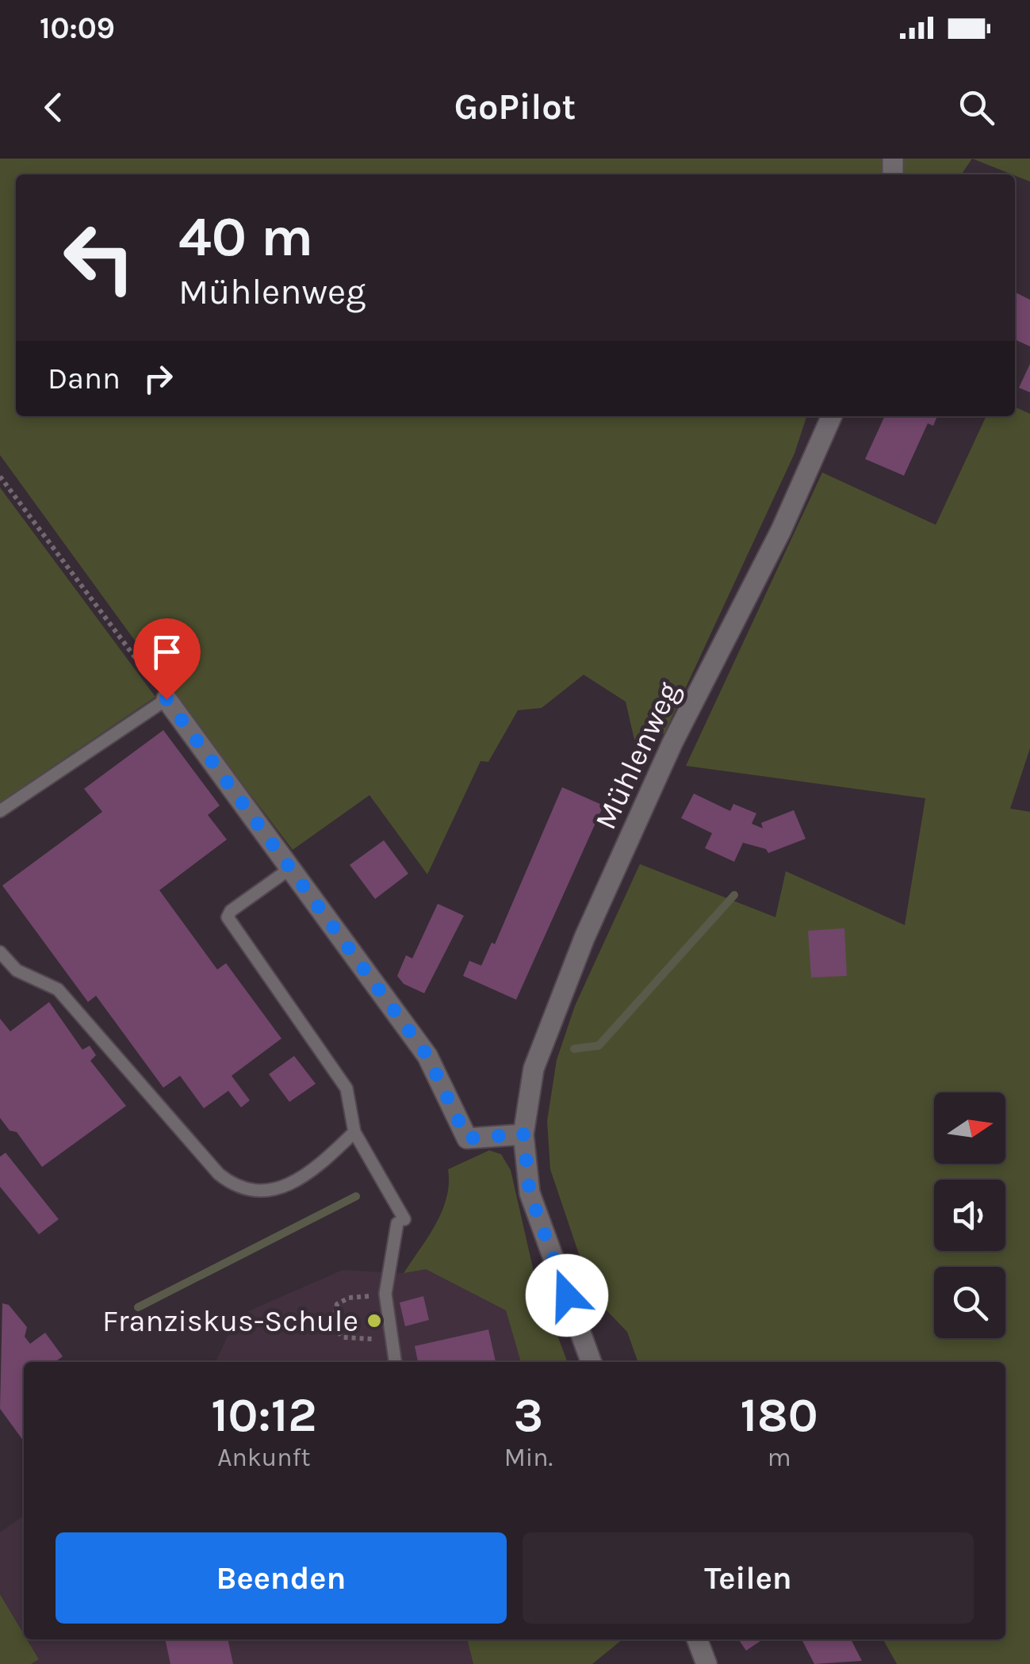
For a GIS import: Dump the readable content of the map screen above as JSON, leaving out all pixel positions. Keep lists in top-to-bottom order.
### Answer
{
  "streets": {
    "street": ["Mühlenweg"]
  },
  "places": ["Franziskus-Schule"],
  "north": "right",
  "page": {
    "status": "10:09",
    "header": "GoPilot",
    "turn": ["40 m", "Mühlenweg"],
    "then": "Dann",
    "eta": [
      "10:12",
      "Ankunft",
      "3",
      "Min.",
      "180",
      "m"
    ],
    "buttons": ["Beenden", "Teilen"]
  }
}
